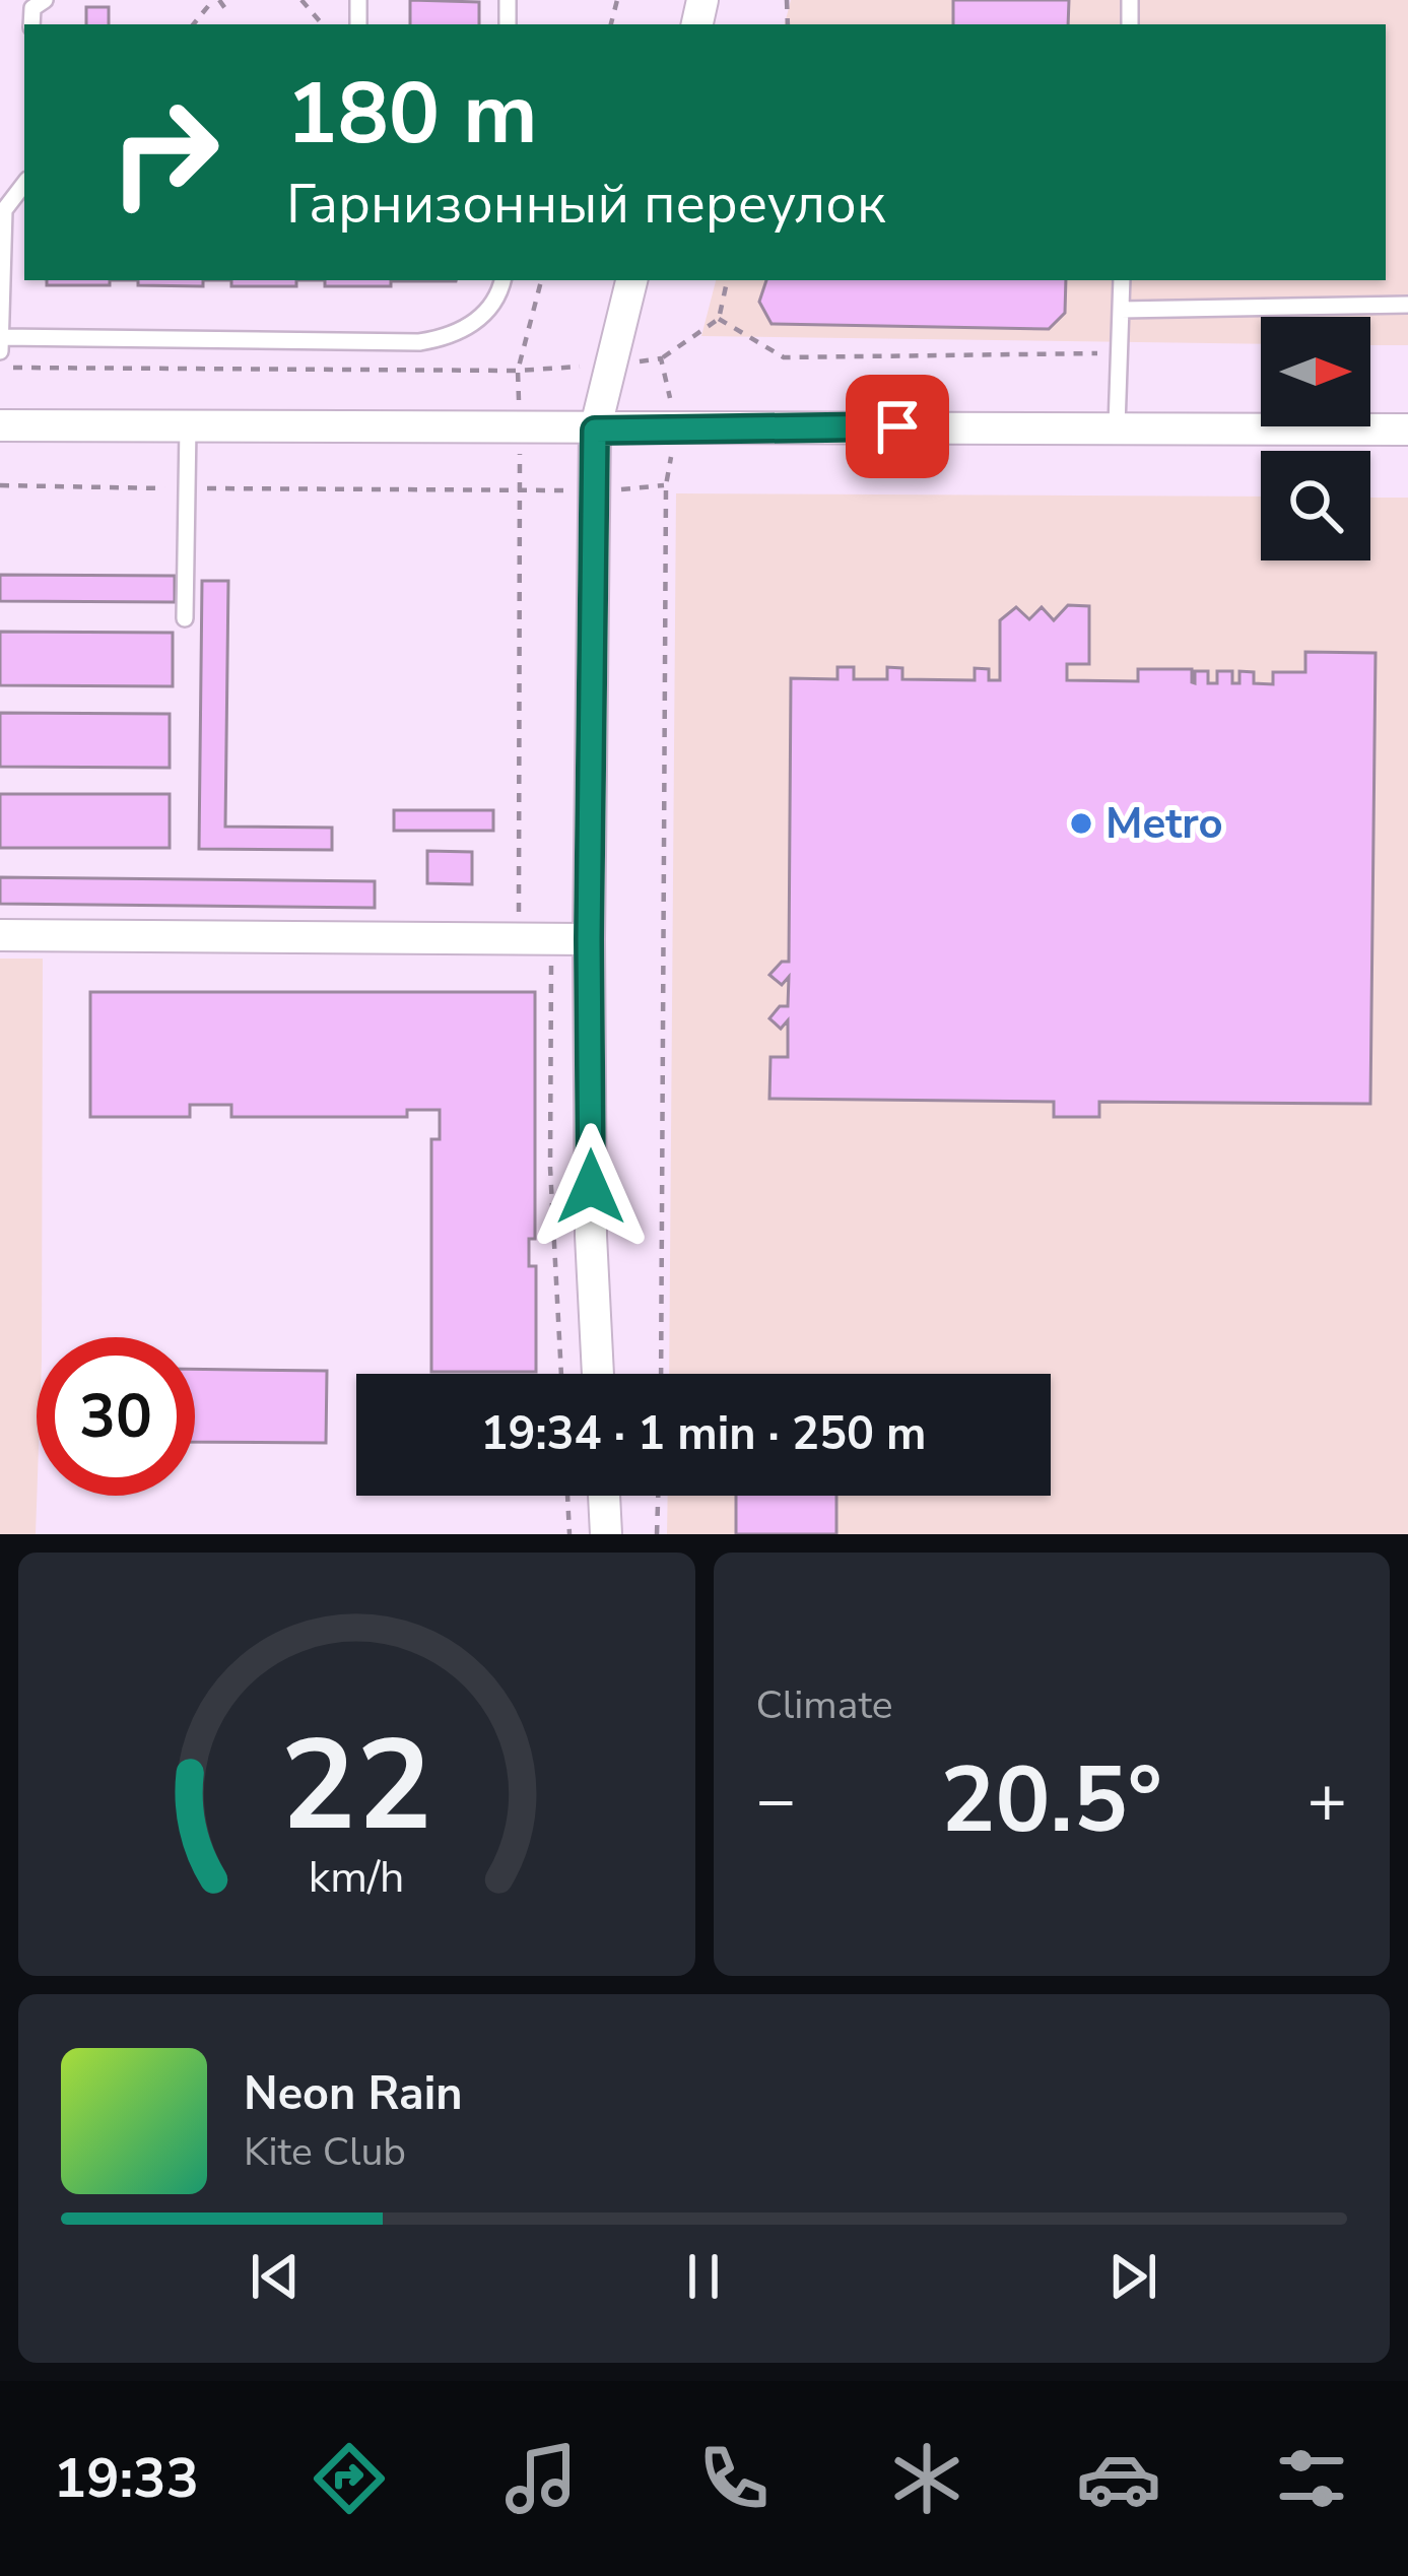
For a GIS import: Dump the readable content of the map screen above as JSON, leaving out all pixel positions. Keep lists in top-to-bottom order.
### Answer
{
  "places": ["Metro"],
  "north": "right",
  "page": {
    "turn": ["180 m", "Гарнизонный переулок"],
    "limit": "30",
    "trip": "19:34 · 1 min · 250 m",
    "tile": "Climate",
    "heat": ["−", "20.5°", "+"],
    "song": ["Neon Rain", "Kite Club"],
    "tabs": "19:33",
    "gauge": ["22", "km/h"]
  }
}
